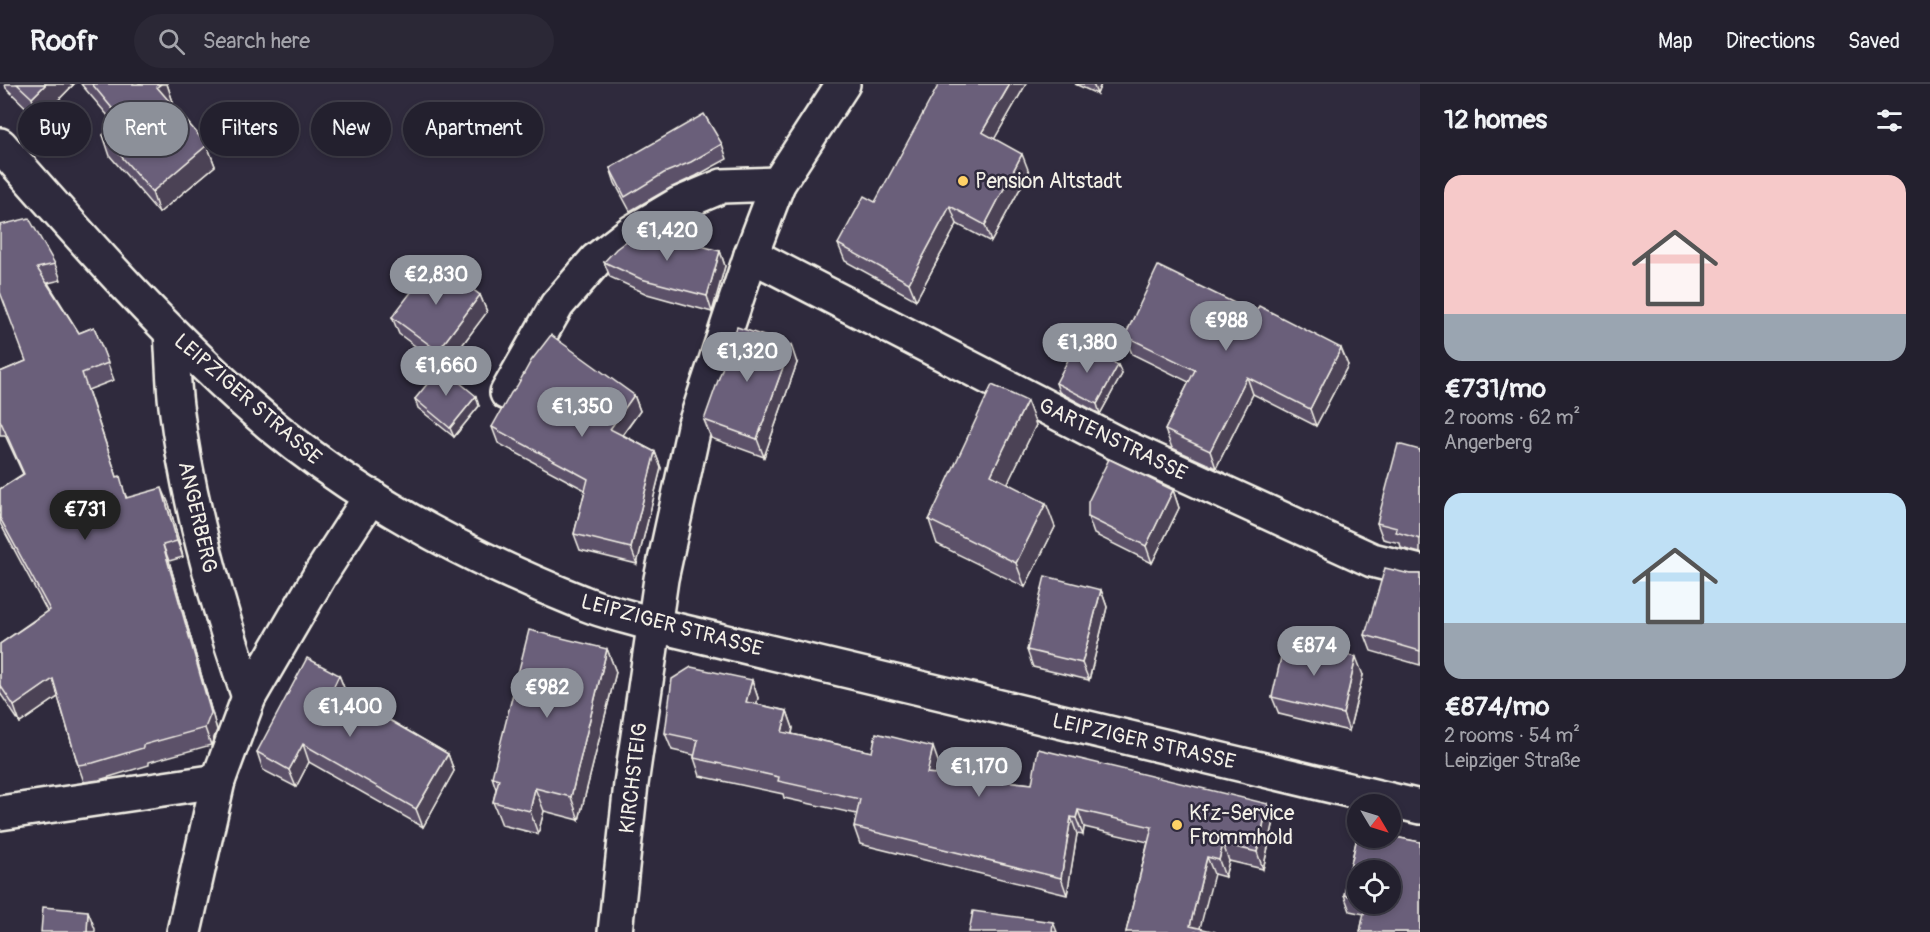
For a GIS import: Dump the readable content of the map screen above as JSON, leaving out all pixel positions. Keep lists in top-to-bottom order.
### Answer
{
  "streets": {
    "street": [
      "LEIPZIGER STRASSE",
      "GARTENSTRASSE",
      "ANGERBERG",
      "KIRCHSTEIG"
    ]
  },
  "crossings": [
    ["LEIPZIGER STRASSE", "ANGERBERG"],
    ["LEIPZIGER STRASSE", "KIRCHSTEIG"],
    ["GARTENSTRASSE", "KIRCHSTEIG"]
  ],
  "places": ["Pension Altstadt", "Kfz-Service Frommhold"],
  "north": "bottom right",
  "page": {
    "header": "Roofr",
    "search": "Search here",
    "nav": ["Map", "Directions", "Saved"],
    "heading": "12 homes",
    "chip": [
      "Buy",
      "Rent",
      "Filters",
      "New",
      "Apartment"
    ],
    "list": [
      {
        "name": "€731/mo",
        "note": "2 rooms · 62 m² · Angerberg"
      },
      {
        "name": "€874/mo",
        "note": "2 rooms · 54 m² · Leipziger Straße"
      }
    ],
    "price": [
      "€1,420",
      "€2,830",
      "€988",
      "€1,380",
      "€1,320",
      "€1,660",
      "€1,350",
      "€731",
      "€874",
      "€982",
      "€1,400",
      "€1,170"
    ]
  }
}
